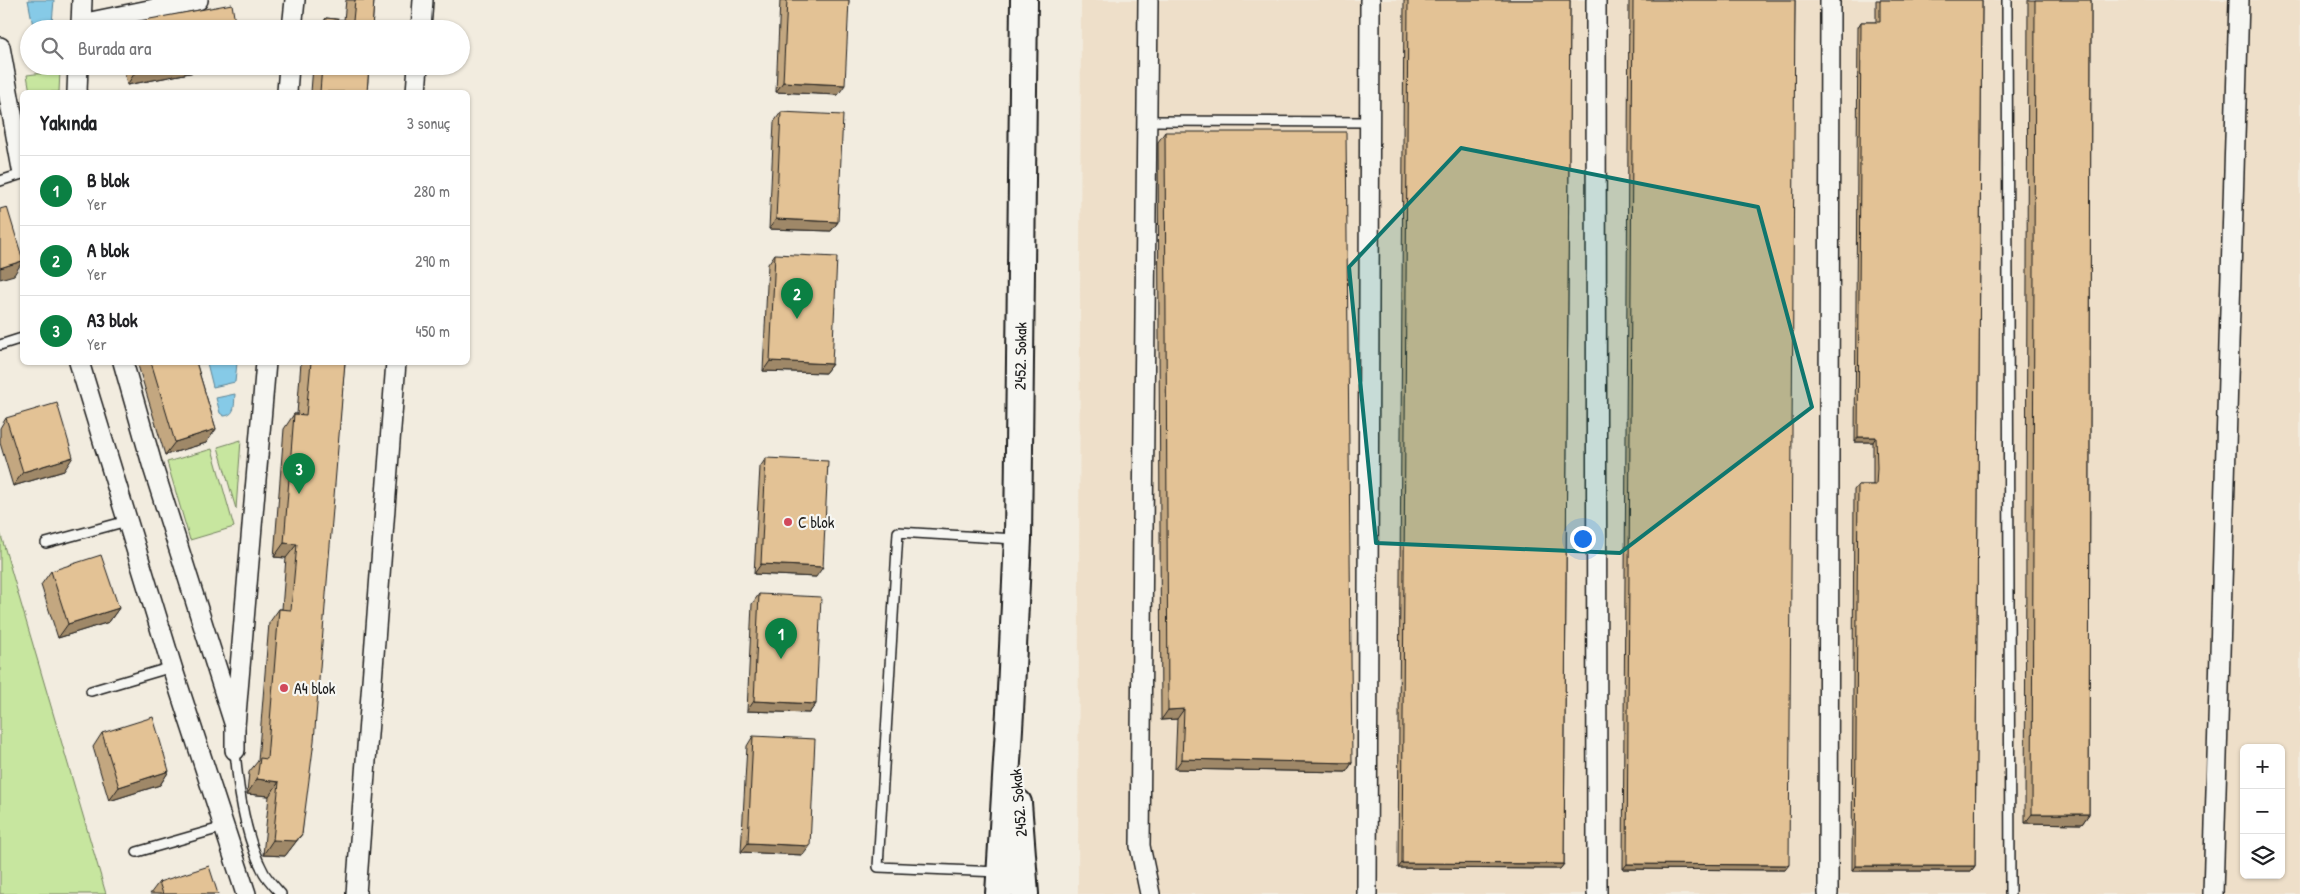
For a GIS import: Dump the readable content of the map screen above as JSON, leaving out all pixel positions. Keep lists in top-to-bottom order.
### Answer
{
  "streets": {
    "main road": ["2452. Sokak"]
  },
  "places": ["C blok", "A4 blok"],
  "page": {
    "search": "Burada ara",
    "heading": ["Yakında", "3 sonuç"],
    "list": [
      {
        "mark": "1",
        "name": "B blok",
        "note": "Yer",
        "value": "280 m"
      },
      {
        "mark": "2",
        "name": "A blok",
        "note": "Yer",
        "value": "290 m"
      },
      {
        "mark": "3",
        "name": "A3 blok",
        "note": "Yer",
        "value": "450 m"
      }
    ],
    "pins": ["2", "3", "1"],
    "map_buttons": ["+", "−"]
  }
}
